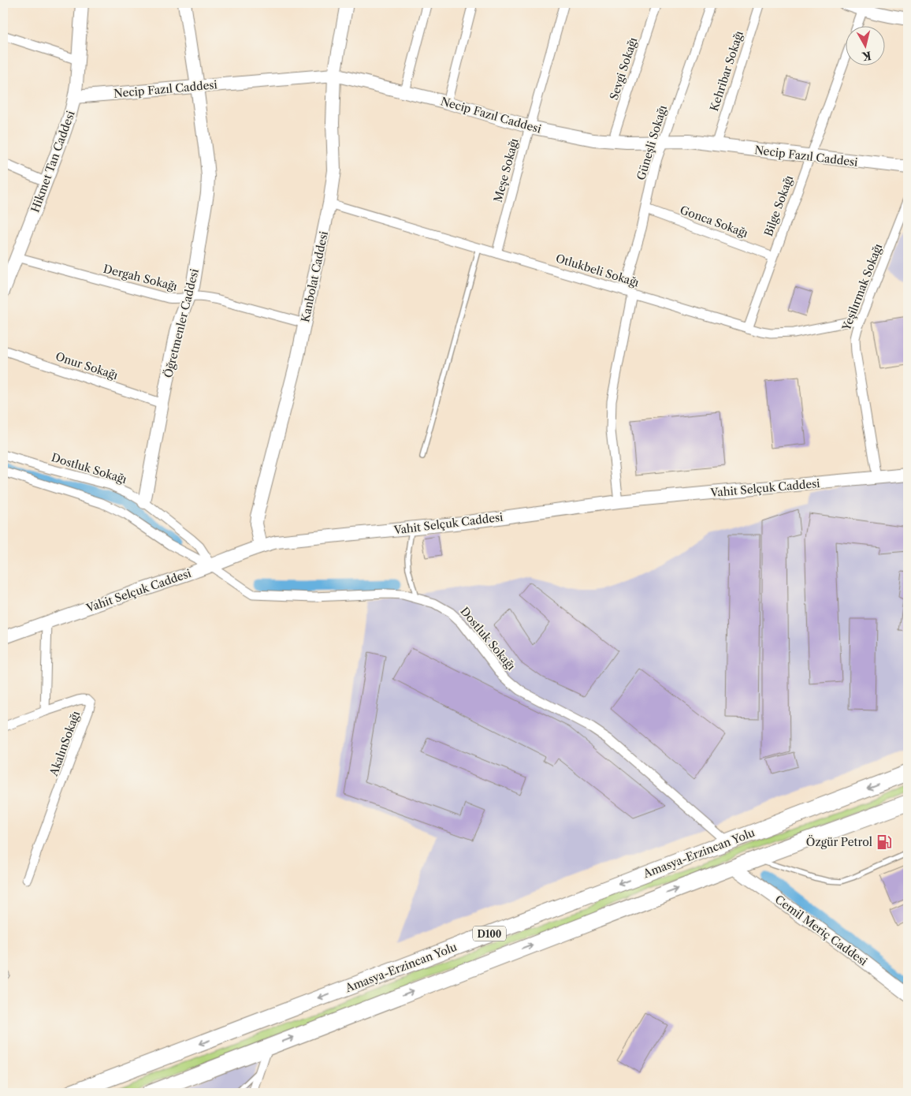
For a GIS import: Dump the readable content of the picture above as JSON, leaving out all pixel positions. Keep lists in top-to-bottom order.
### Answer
{
  "streets": {
    "highway": ["Amasya-Erzincan Yolu", "D100"],
    "street": [
      "Sevgi Sokağı",
      "Kehribar Sokağı",
      "Necip Fazıl Caddesi",
      "Güneşli Sokağı",
      "Hikmet Tan Caddesi",
      "Meşe Sokağı",
      "Bilge Sokağı",
      "Gonca Sokağı",
      "Otlukbeli Sokağı",
      "Kanbolat Caddesi",
      "Dergah Sokağı",
      "Yeşilırmak Sokağı",
      "Öğretmenler Caddesi",
      "Onur Sokağı",
      "Dostluk Sokağı",
      "Vahit Selçuk Caddesi",
      "AkalınSokağı",
      "Cemil Meriç Caddesi"
    ]
  },
  "crossings": [
    ["Sevgi Sokağı", "Necip Fazıl Caddesi"],
    ["Kehribar Sokağı", "Necip Fazıl Caddesi"],
    ["Necip Fazıl Caddesi", "Güneşli Sokağı"],
    ["Necip Fazıl Caddesi", "Hikmet Tan Caddesi"],
    ["Necip Fazıl Caddesi", "Meşe Sokağı"],
    ["Necip Fazıl Caddesi", "Bilge Sokağı"],
    ["Necip Fazıl Caddesi", "Kanbolat Caddesi"],
    ["Necip Fazıl Caddesi", "Öğretmenler Caddesi"],
    ["Güneşli Sokağı", "Gonca Sokağı"],
    ["Güneşli Sokağı", "Otlukbeli Sokağı"],
    ["Güneşli Sokağı", "Vahit Selçuk Caddesi"],
    ["Hikmet Tan Caddesi", "Dergah Sokağı"],
    ["Meşe Sokağı", "Otlukbeli Sokağı"],
    ["Bilge Sokağı", "Gonca Sokağı"],
    ["Bilge Sokağı", "Otlukbeli Sokağı"],
    ["Otlukbeli Sokağı", "Kanbolat Caddesi"],
    ["Otlukbeli Sokağı", "Yeşilırmak Sokağı"],
    ["Kanbolat Caddesi", "Dergah Sokağı"],
    ["Kanbolat Caddesi", "Vahit Selçuk Caddesi"],
    ["Dergah Sokağı", "Öğretmenler Caddesi"],
    ["Yeşilırmak Sokağı", "Vahit Selçuk Caddesi"],
    ["Öğretmenler Caddesi", "Onur Sokağı"],
    ["Öğretmenler Caddesi", "Dostluk Sokağı"],
    ["Dostluk Sokağı", "Vahit Selçuk Caddesi"],
    ["Dostluk Sokağı", "Amasya-Erzincan Yolu"],
    ["Cemil Meriç Caddesi", "D100"]
  ],
  "places": {
    "fuel station": ["Özgür Petrol"]
  },
  "north": "bottom"
}
